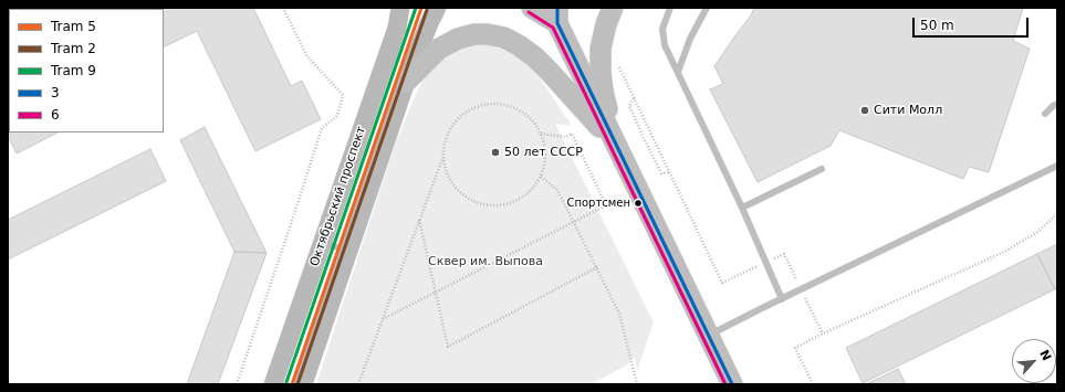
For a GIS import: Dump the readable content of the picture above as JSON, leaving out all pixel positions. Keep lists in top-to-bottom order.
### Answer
{
  "streets": {
    "main road": ["Октябрьский проспект"]
  },
  "parks": ["Сквер им. Выпова"],
  "places": ["Сити Молл", "50 лет СССР", "Спортсмен"],
  "lines": [
    "tram line 5",
    "tram line 9",
    "transit line 3",
    "tram line 2",
    "transit line 6"
  ],
  "legend": [
    "Tram 5",
    "Tram 2",
    "Tram 9",
    "3",
    "6"
  ],
  "scale_bar": "50 m",
  "north": "top right"
}
